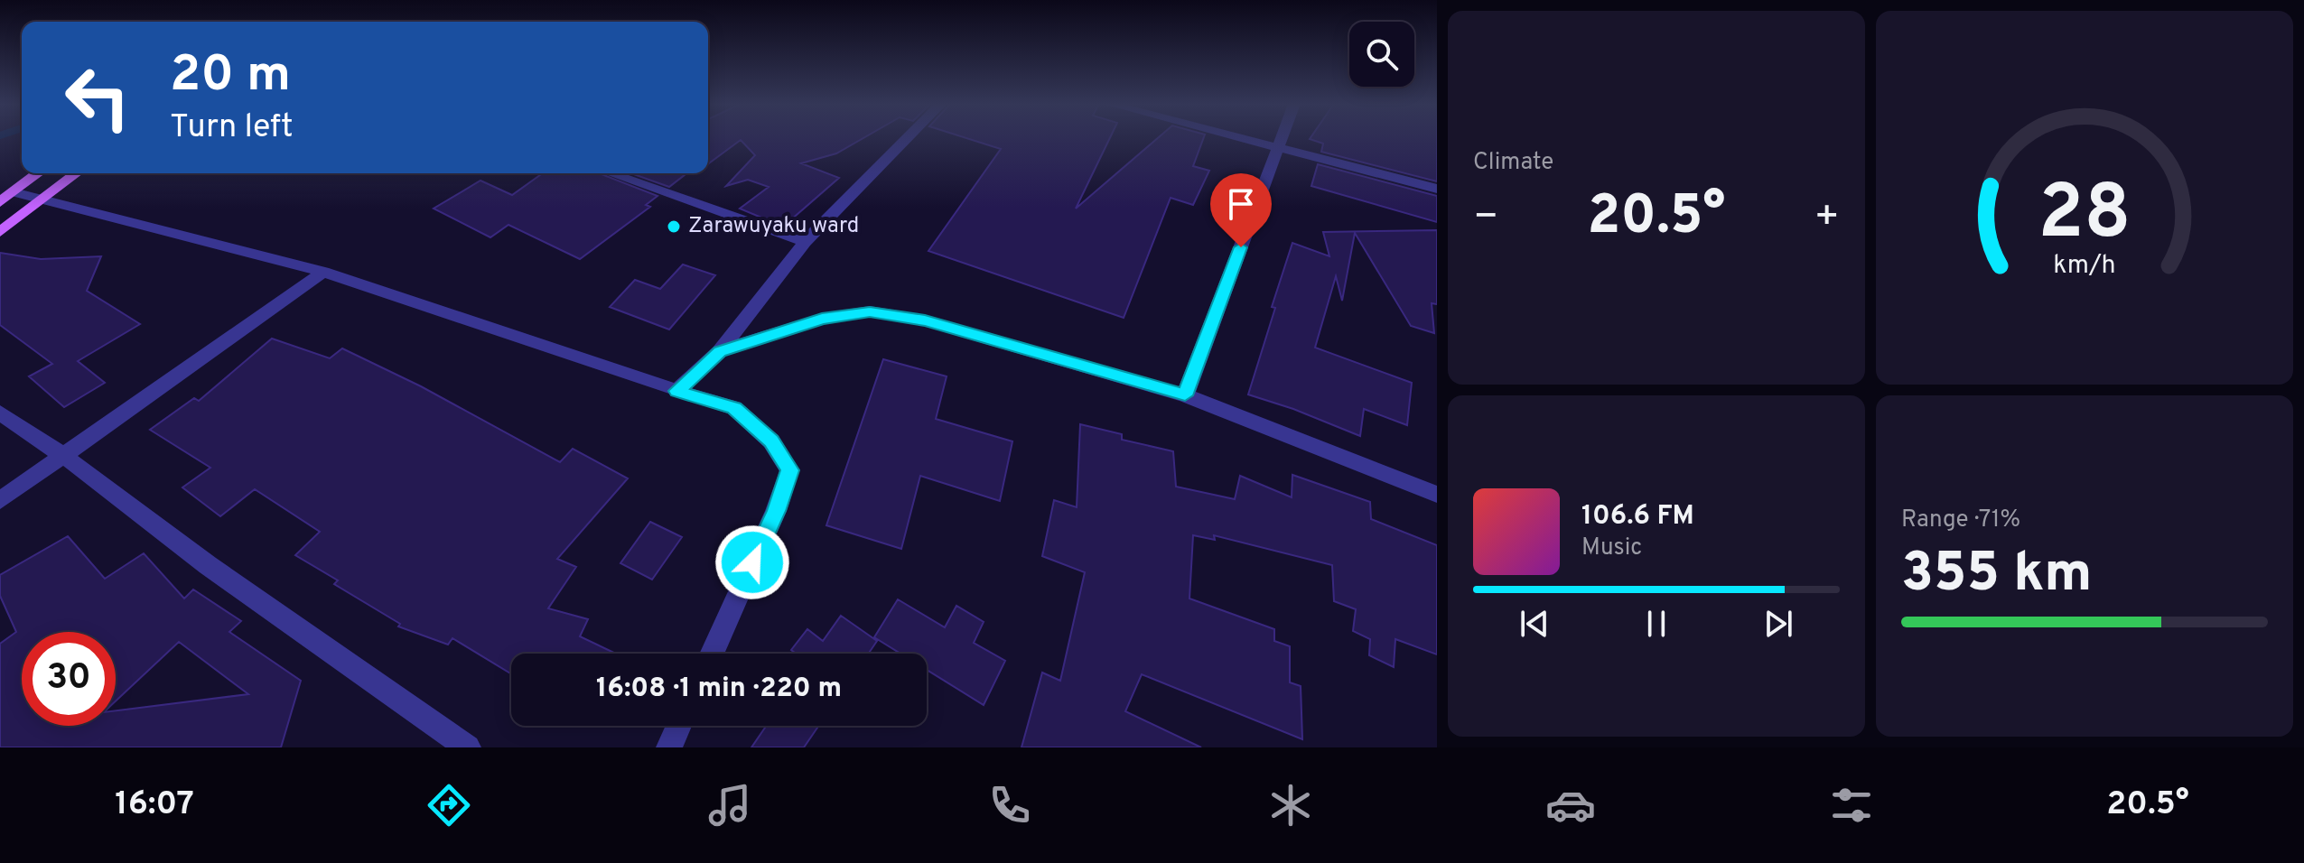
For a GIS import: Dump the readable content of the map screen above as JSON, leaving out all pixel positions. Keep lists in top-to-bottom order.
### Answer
{
  "places": ["Zarawuyaku ward"],
  "page": {
    "tile": [
      "Climate",
      ["Range · 71%", "355 km"]
    ],
    "turn": ["20 m", "Turn left"],
    "heat": ["−", "20.5°", "+"],
    "song": ["106.6 FM", "Music"],
    "limit": "30",
    "trip": "16:08 · 1 min · 220 m",
    "tabs": ["16:07", "20.5°"],
    "gauge": ["28", "km/h"]
  }
}
